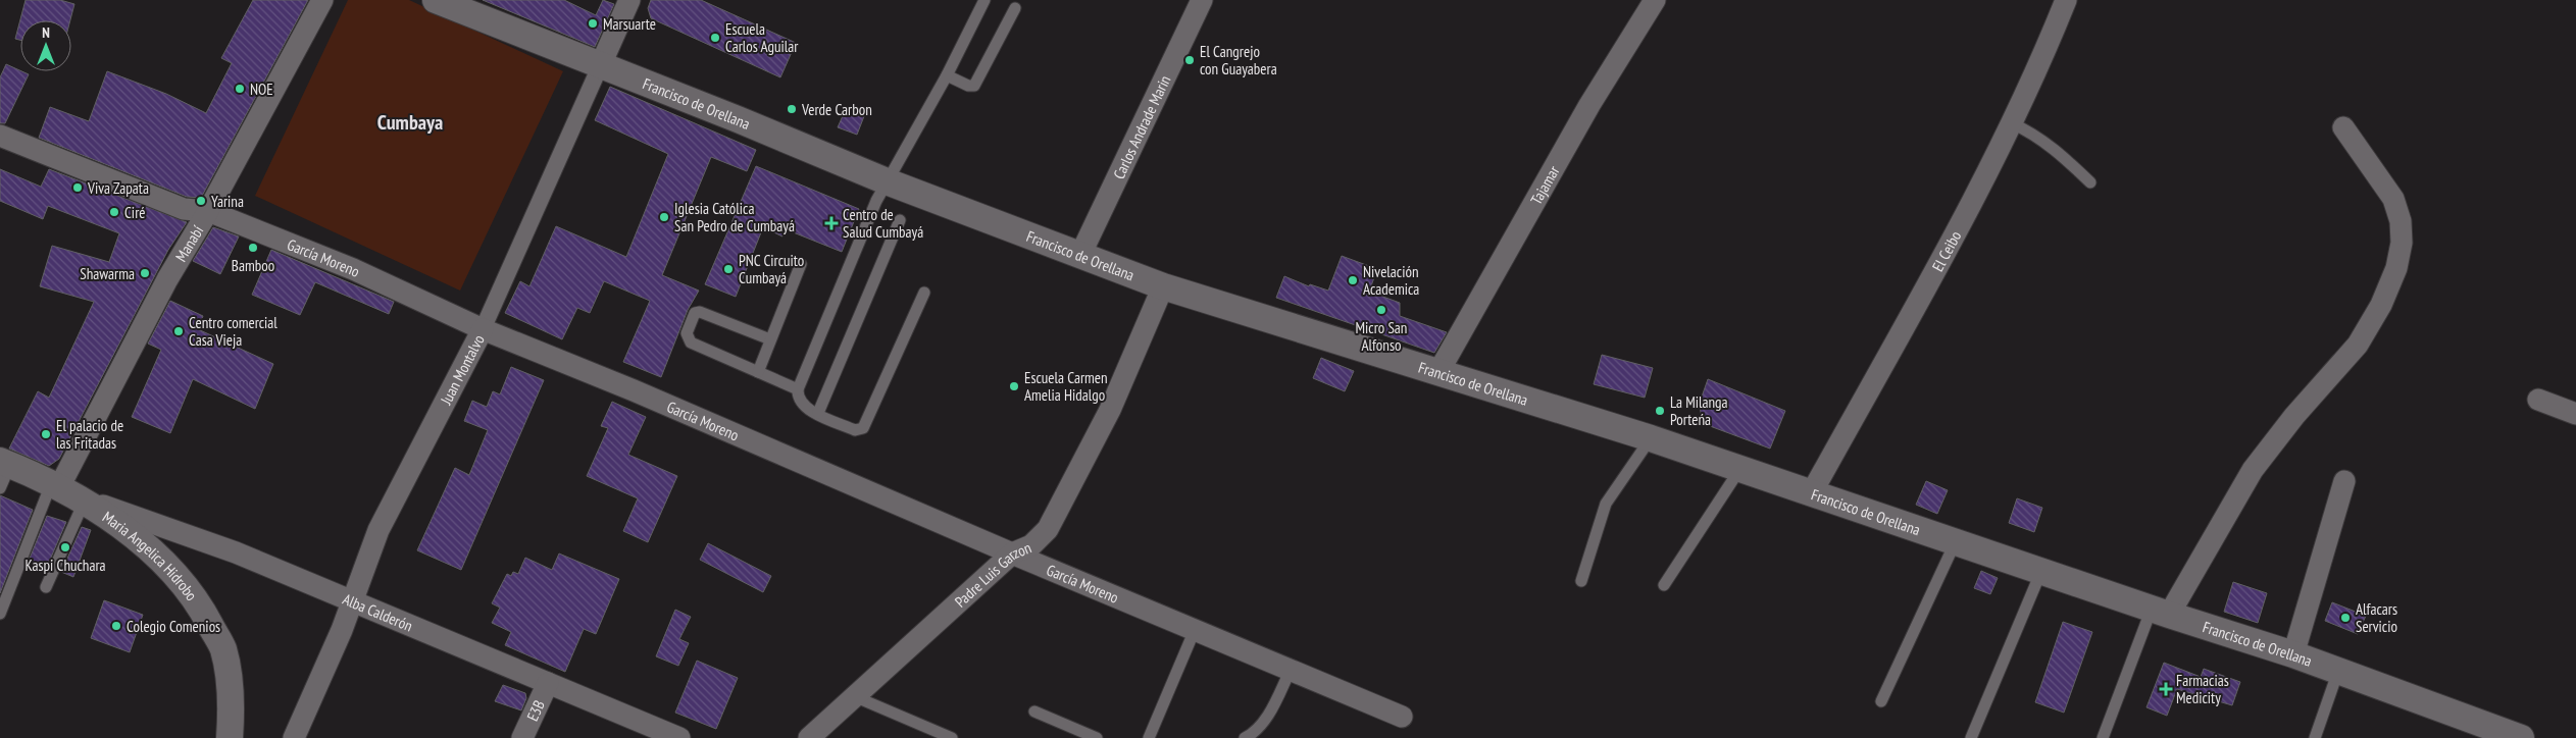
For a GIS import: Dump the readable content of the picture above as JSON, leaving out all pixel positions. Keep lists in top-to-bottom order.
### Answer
{
  "streets": {
    "street": [
      "Francisco de Orellana",
      "Carlos Andrade Marin",
      "Tajamar",
      "Manabí",
      "El Ceibo",
      "García Moreno",
      "Juan Montalvo",
      "Maria Angelica Hidrobo",
      "Padre Luis Garzon",
      "Alba Calderón",
      "E3B"
    ]
  },
  "crossings": [
    ["Francisco de Orellana", "Carlos Andrade Marin"],
    ["Francisco de Orellana", "Tajamar"],
    ["Francisco de Orellana", "El Ceibo"],
    ["Francisco de Orellana", "Juan Montalvo"],
    ["Francisco de Orellana", "Padre Luis Garzon"],
    ["Manabí", "García Moreno"],
    ["Manabí", "Maria Angelica Hidrobo"],
    ["Manabí", "Alba Calderón"],
    ["García Moreno", "Juan Montalvo"],
    ["García Moreno", "Padre Luis Garzon"],
    ["Juan Montalvo", "Alba Calderón"],
    ["Maria Angelica Hidrobo", "Alba Calderón"],
    ["Alba Calderón", "E3B"]
  ],
  "districts": ["Cumbaya"],
  "places": {
    "other": [
      "Marsuarte",
      "Escuela Carlos Aguilar",
      "El Cangrejo con Guayabera",
      "NOE",
      "Verde Carbon",
      "Viva Zapata",
      "Yarina",
      "Ciré",
      "Iglesia Católica San Pedro de Cumbayá",
      "Bamboo",
      "PNC Circuito Cumbayá",
      "Shawarma",
      "Nivelación Academica",
      "Micro San Alfonso",
      "Centro comercial Casa Vieja",
      "Escuela Carmen Amelia Hidalgo",
      "La Milanga Porteńa",
      "El palacio de las Fritadas",
      "Kaspi Chuchara",
      "Alfacars Servicio",
      "Colegio Comenios"
    ],
    "health": ["Centro de Salud Cumbayá", "Farmacias Medicity"]
  },
  "north": "top"
}
